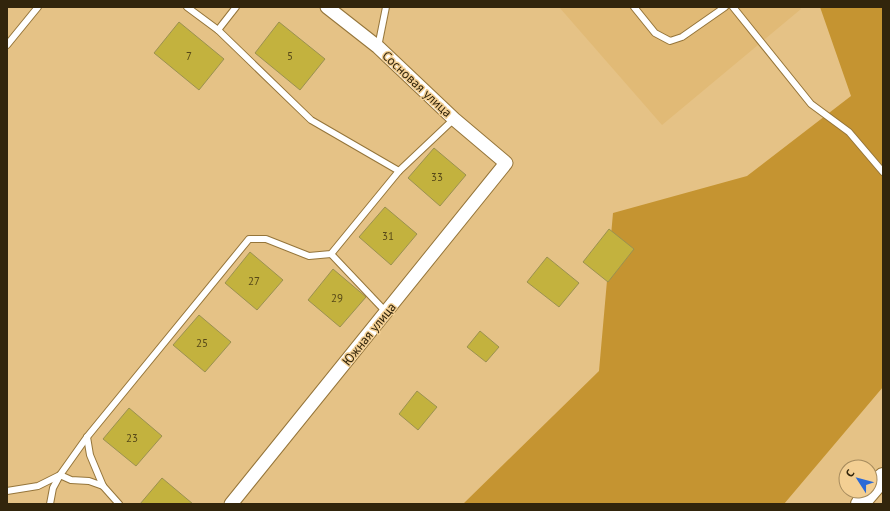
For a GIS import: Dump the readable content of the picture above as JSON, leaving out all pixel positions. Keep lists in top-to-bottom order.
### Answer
{
  "streets": {
    "street": ["Сосновая улица", "Южная улица"]
  },
  "crossings": [
    ["Сосновая улица", "Южная улица"]
  ],
  "house_numbers": [
    "7",
    "5",
    "33",
    "31",
    "27",
    "29",
    "25",
    "23"
  ],
  "north": "top left"
}
